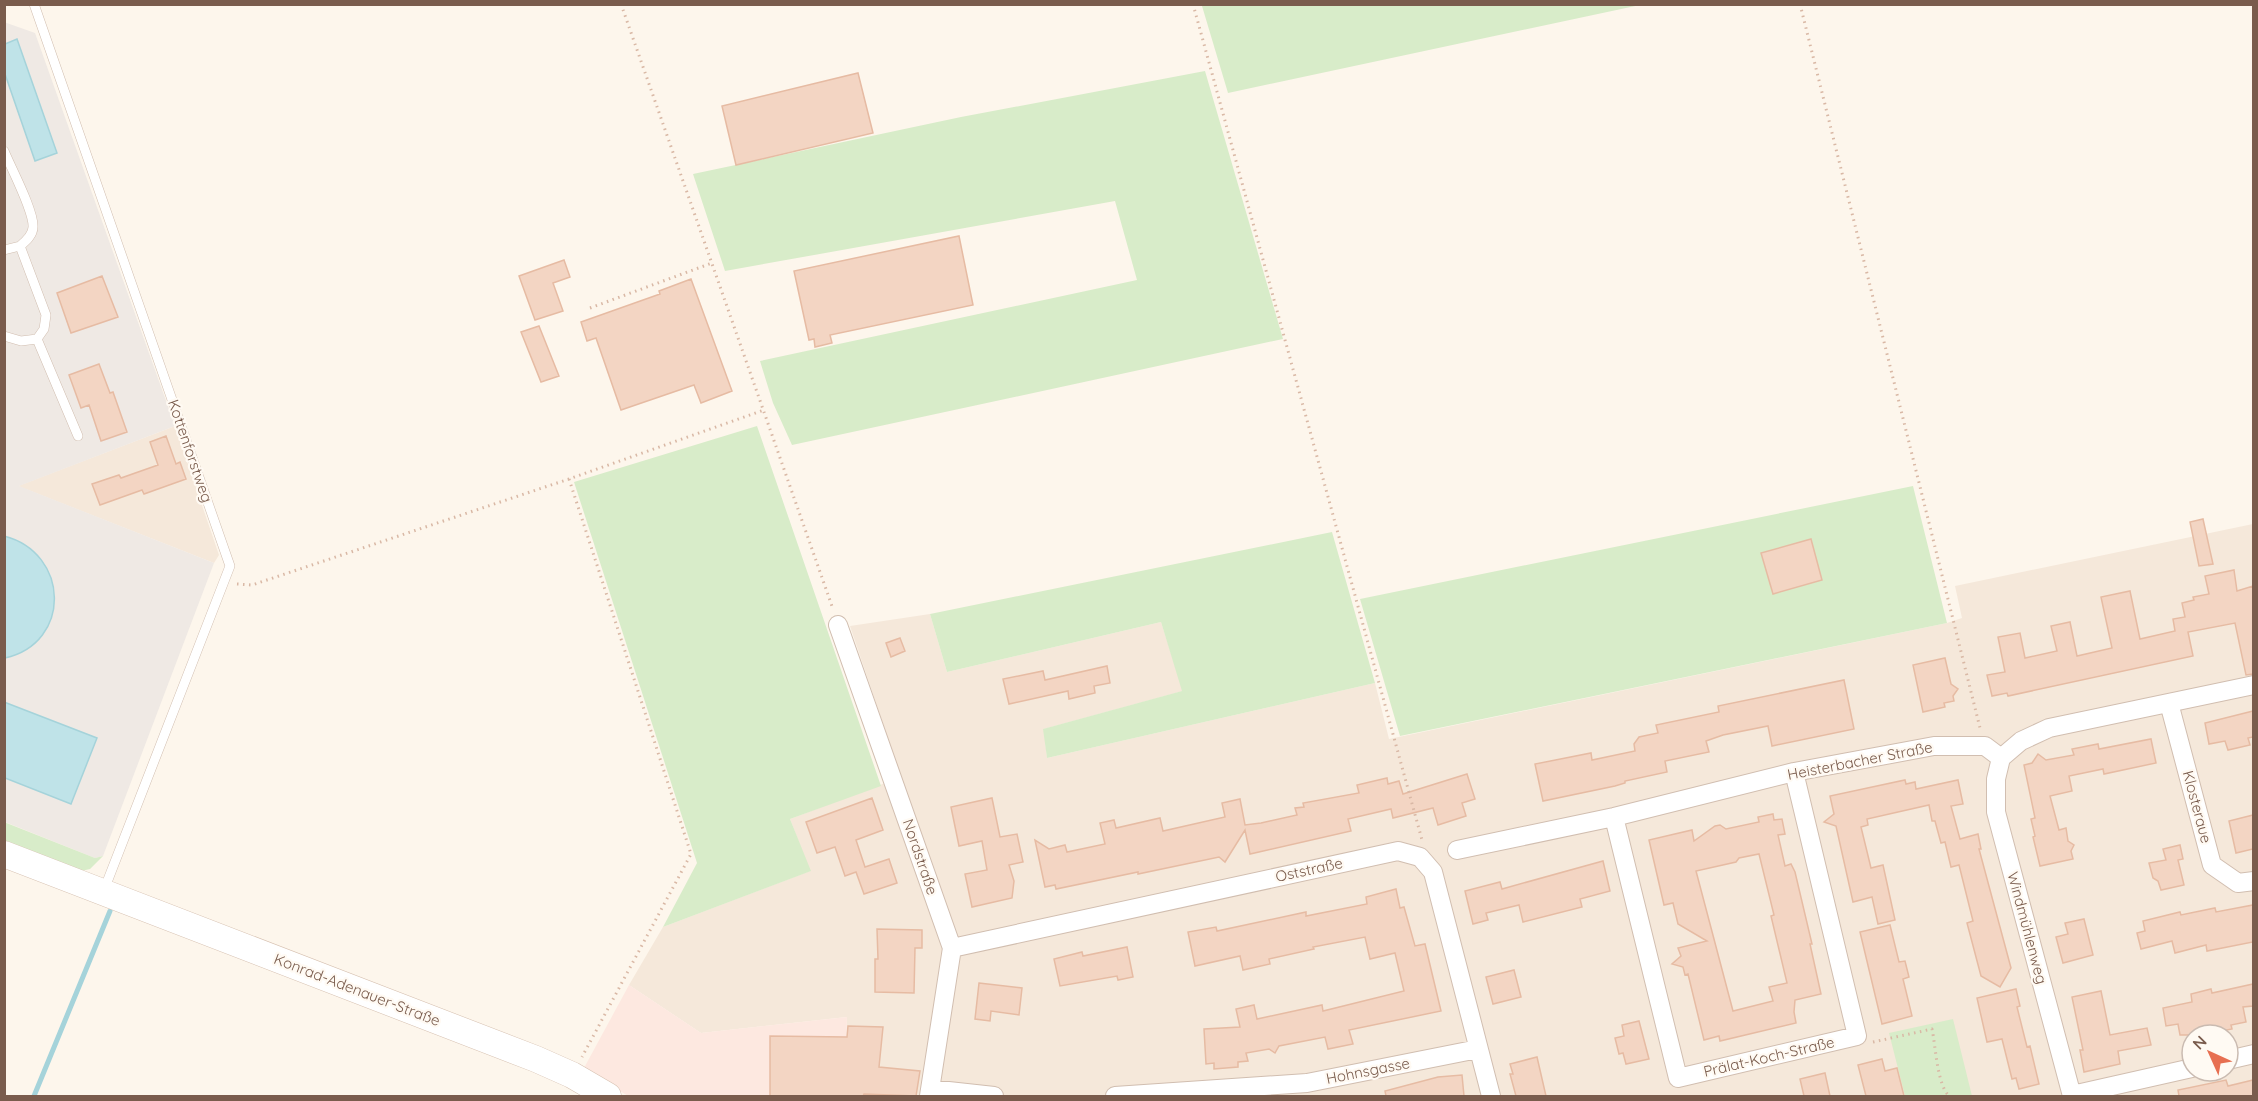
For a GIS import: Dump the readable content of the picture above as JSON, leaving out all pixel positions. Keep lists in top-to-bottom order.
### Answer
{
  "streets": {
    "main road": ["Konrad-Adenauer-Straße"],
    "street": [
      "Heisterbacher Straße",
      "Klosteraue",
      "Nordstraße",
      "Oststraße",
      "Windmühlenweg",
      "Prälat-Koch-Straße",
      "Hohnsgasse"
    ],
    "lane": ["Kottenforstweg"]
  },
  "crossings": [
    ["Kottenforstweg", "Konrad-Adenauer-Straße"],
    ["Heisterbacher Straße", "Prälat-Koch-Straße"],
    ["Nordstraße", "Oststraße"]
  ],
  "north": "top left"
}
